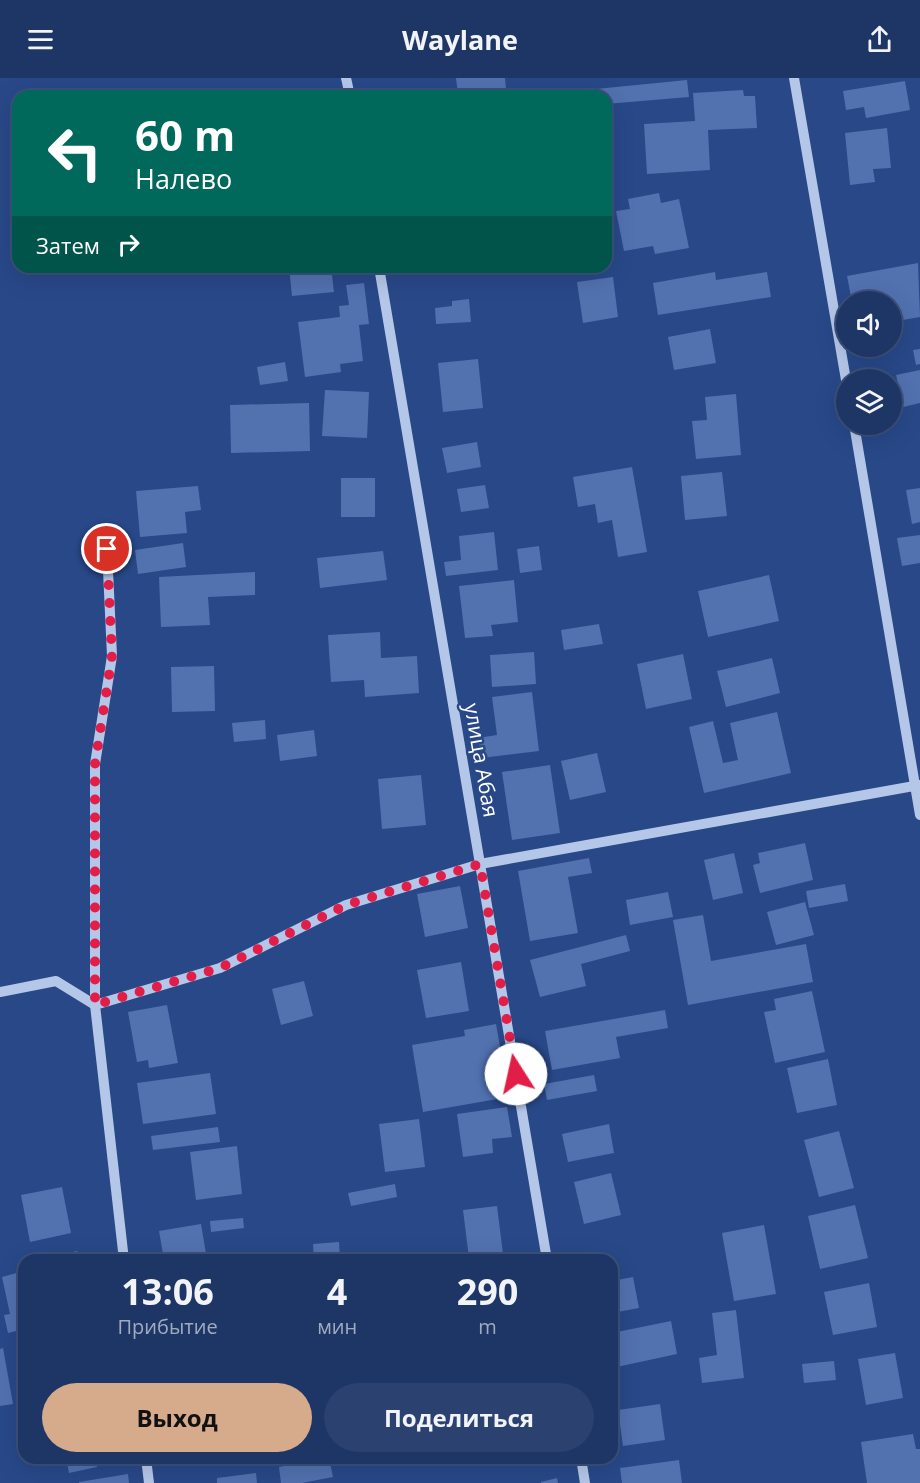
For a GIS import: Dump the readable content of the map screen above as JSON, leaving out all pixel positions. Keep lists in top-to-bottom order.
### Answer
{
  "streets": {
    "street": ["улица Абая"]
  },
  "page": {
    "header": "Waylane",
    "turn": ["60 m", "Налево"],
    "then": "Затем",
    "eta": [
      "13:06",
      "Прибытие",
      "4",
      "мин",
      "290",
      "m"
    ],
    "buttons": ["Выход", "Поделиться"]
  }
}
